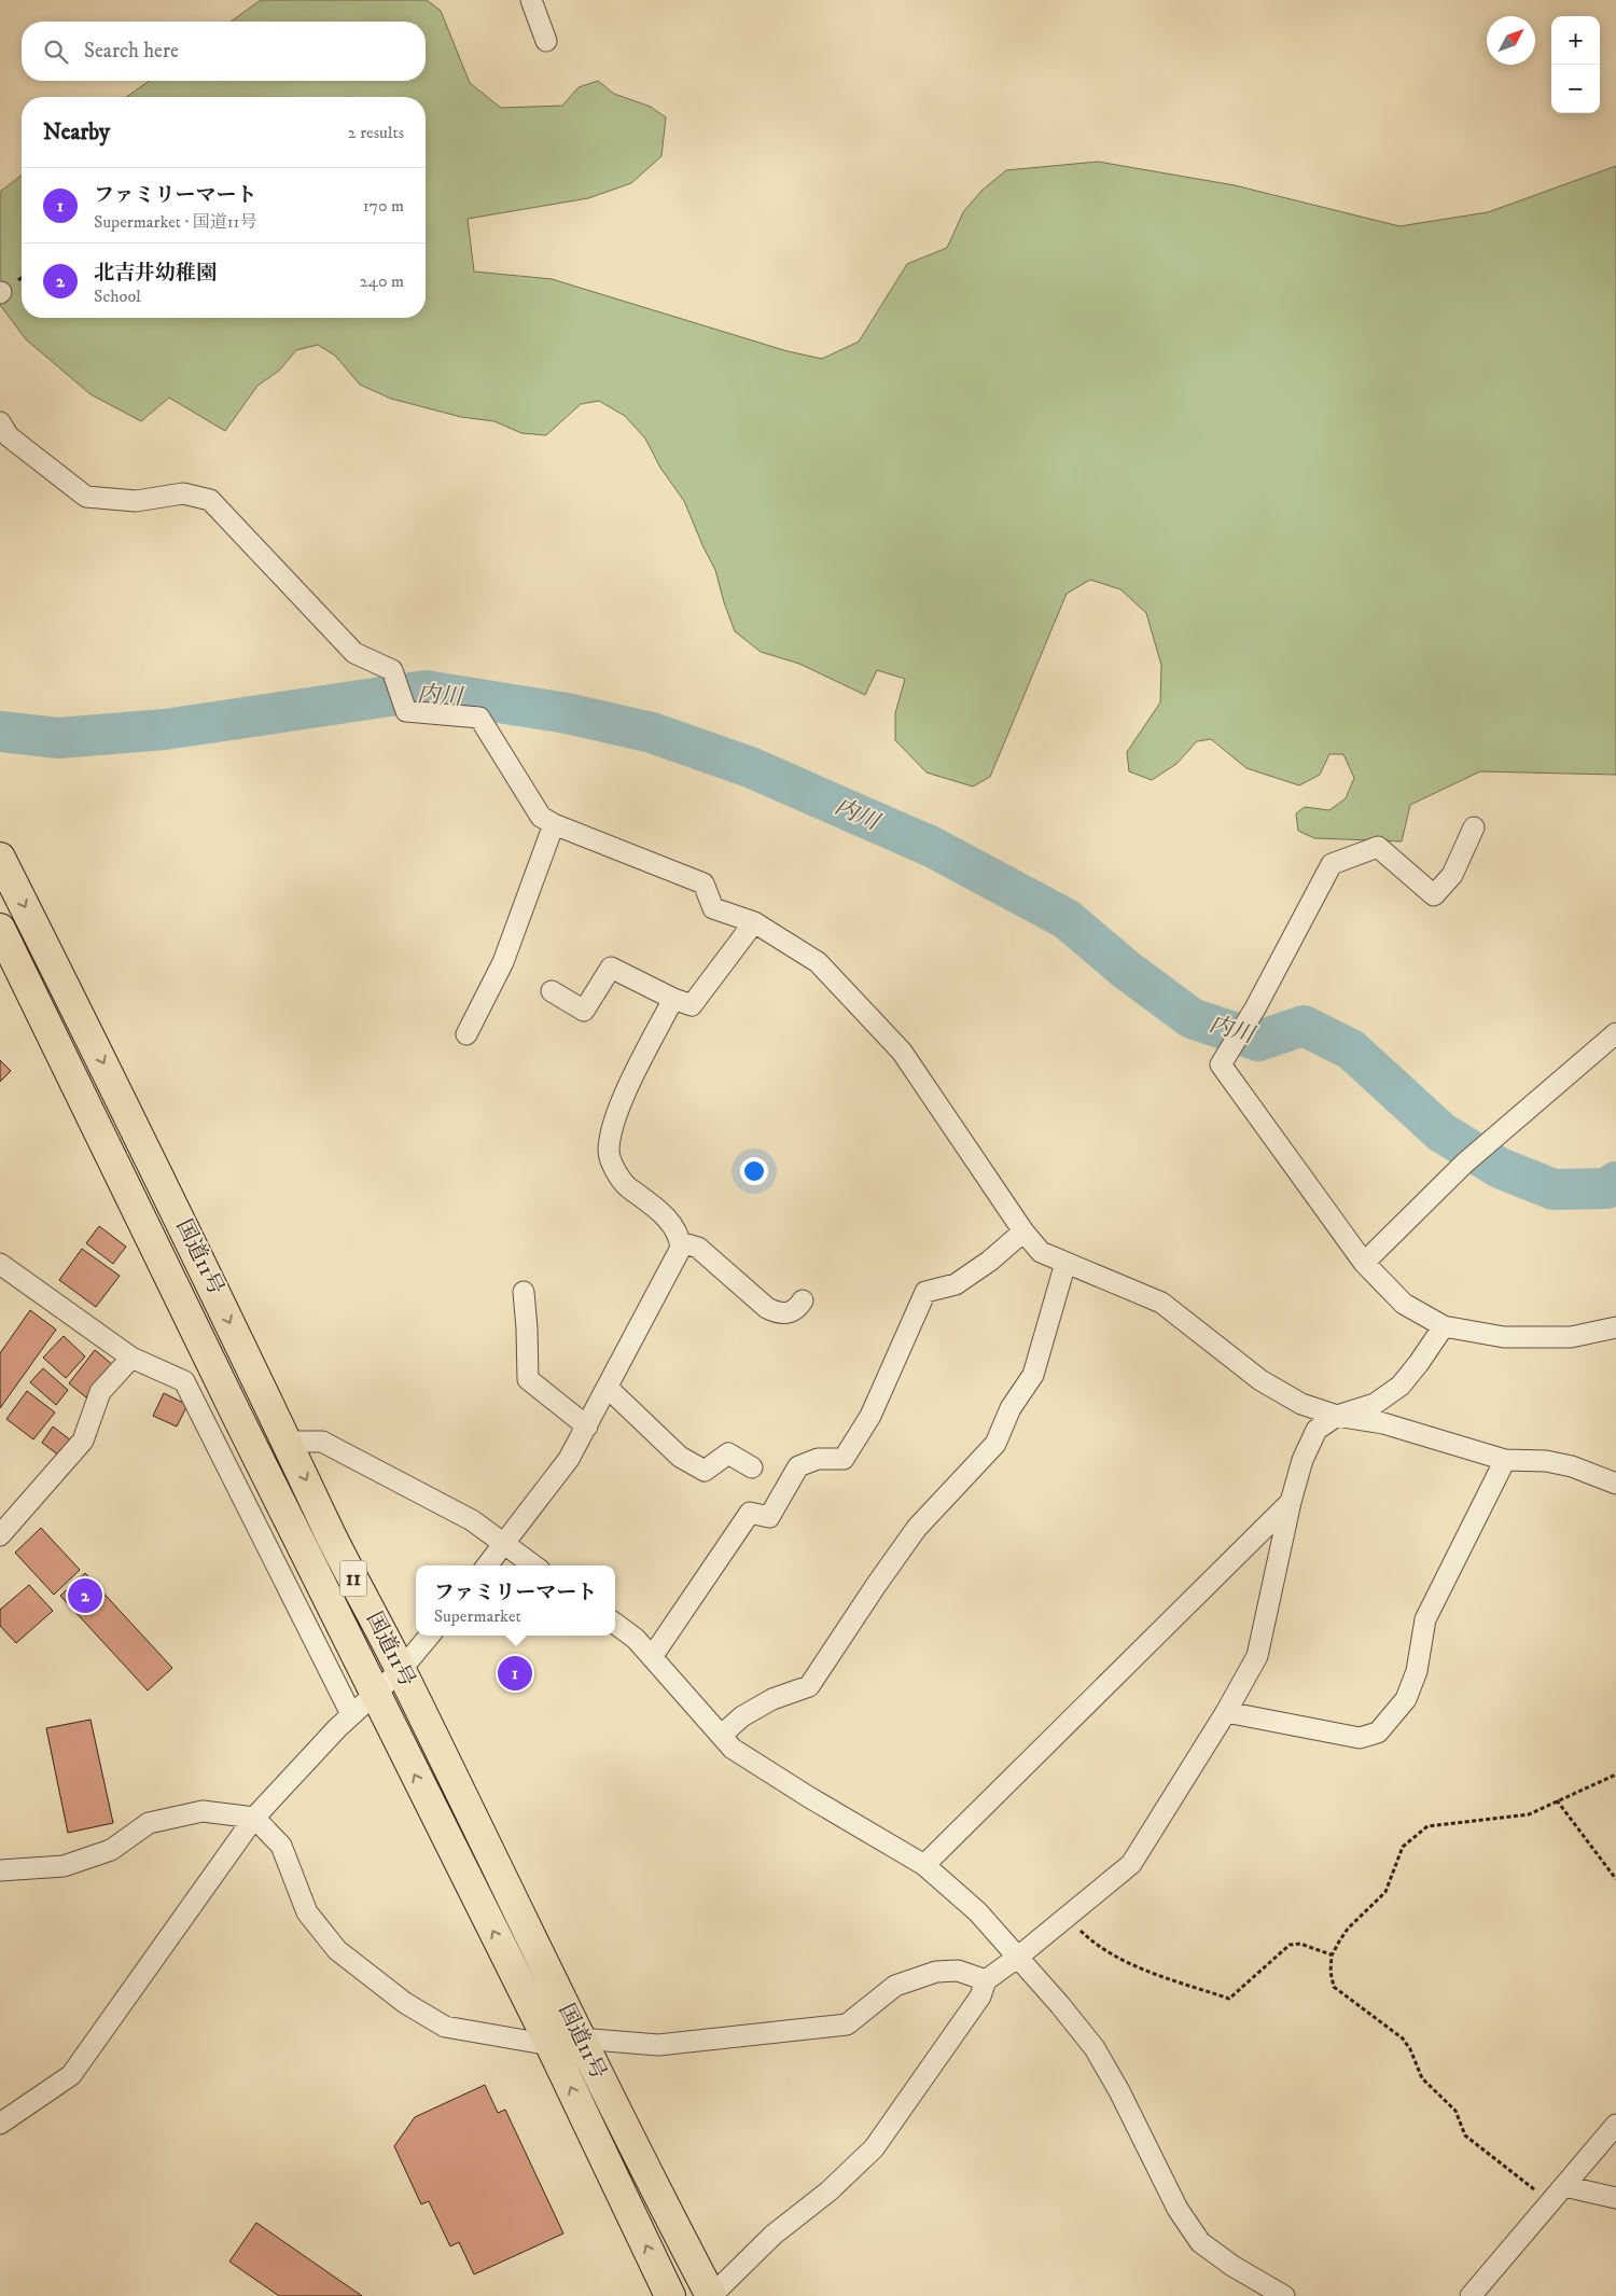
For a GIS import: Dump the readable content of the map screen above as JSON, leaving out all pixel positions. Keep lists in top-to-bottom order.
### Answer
{
  "streets": {
    "highway": ["国道11号", "11"]
  },
  "water": ["内川"],
  "north": "top right",
  "page": {
    "map_buttons": ["+", "−"],
    "search": "Search here",
    "heading": ["Nearby", "2 results"],
    "list": [
      {
        "mark": "1",
        "name": "ファミリーマート",
        "note": "Supermarket · 国道11号",
        "value": "170 m"
      },
      {
        "mark": "2",
        "name": "北吉井幼稚園",
        "note": "School",
        "value": "240 m"
      }
    ],
    "popup": ["ファミリーマート", "Supermarket"],
    "pins": ["2", "1"]
  }
}
